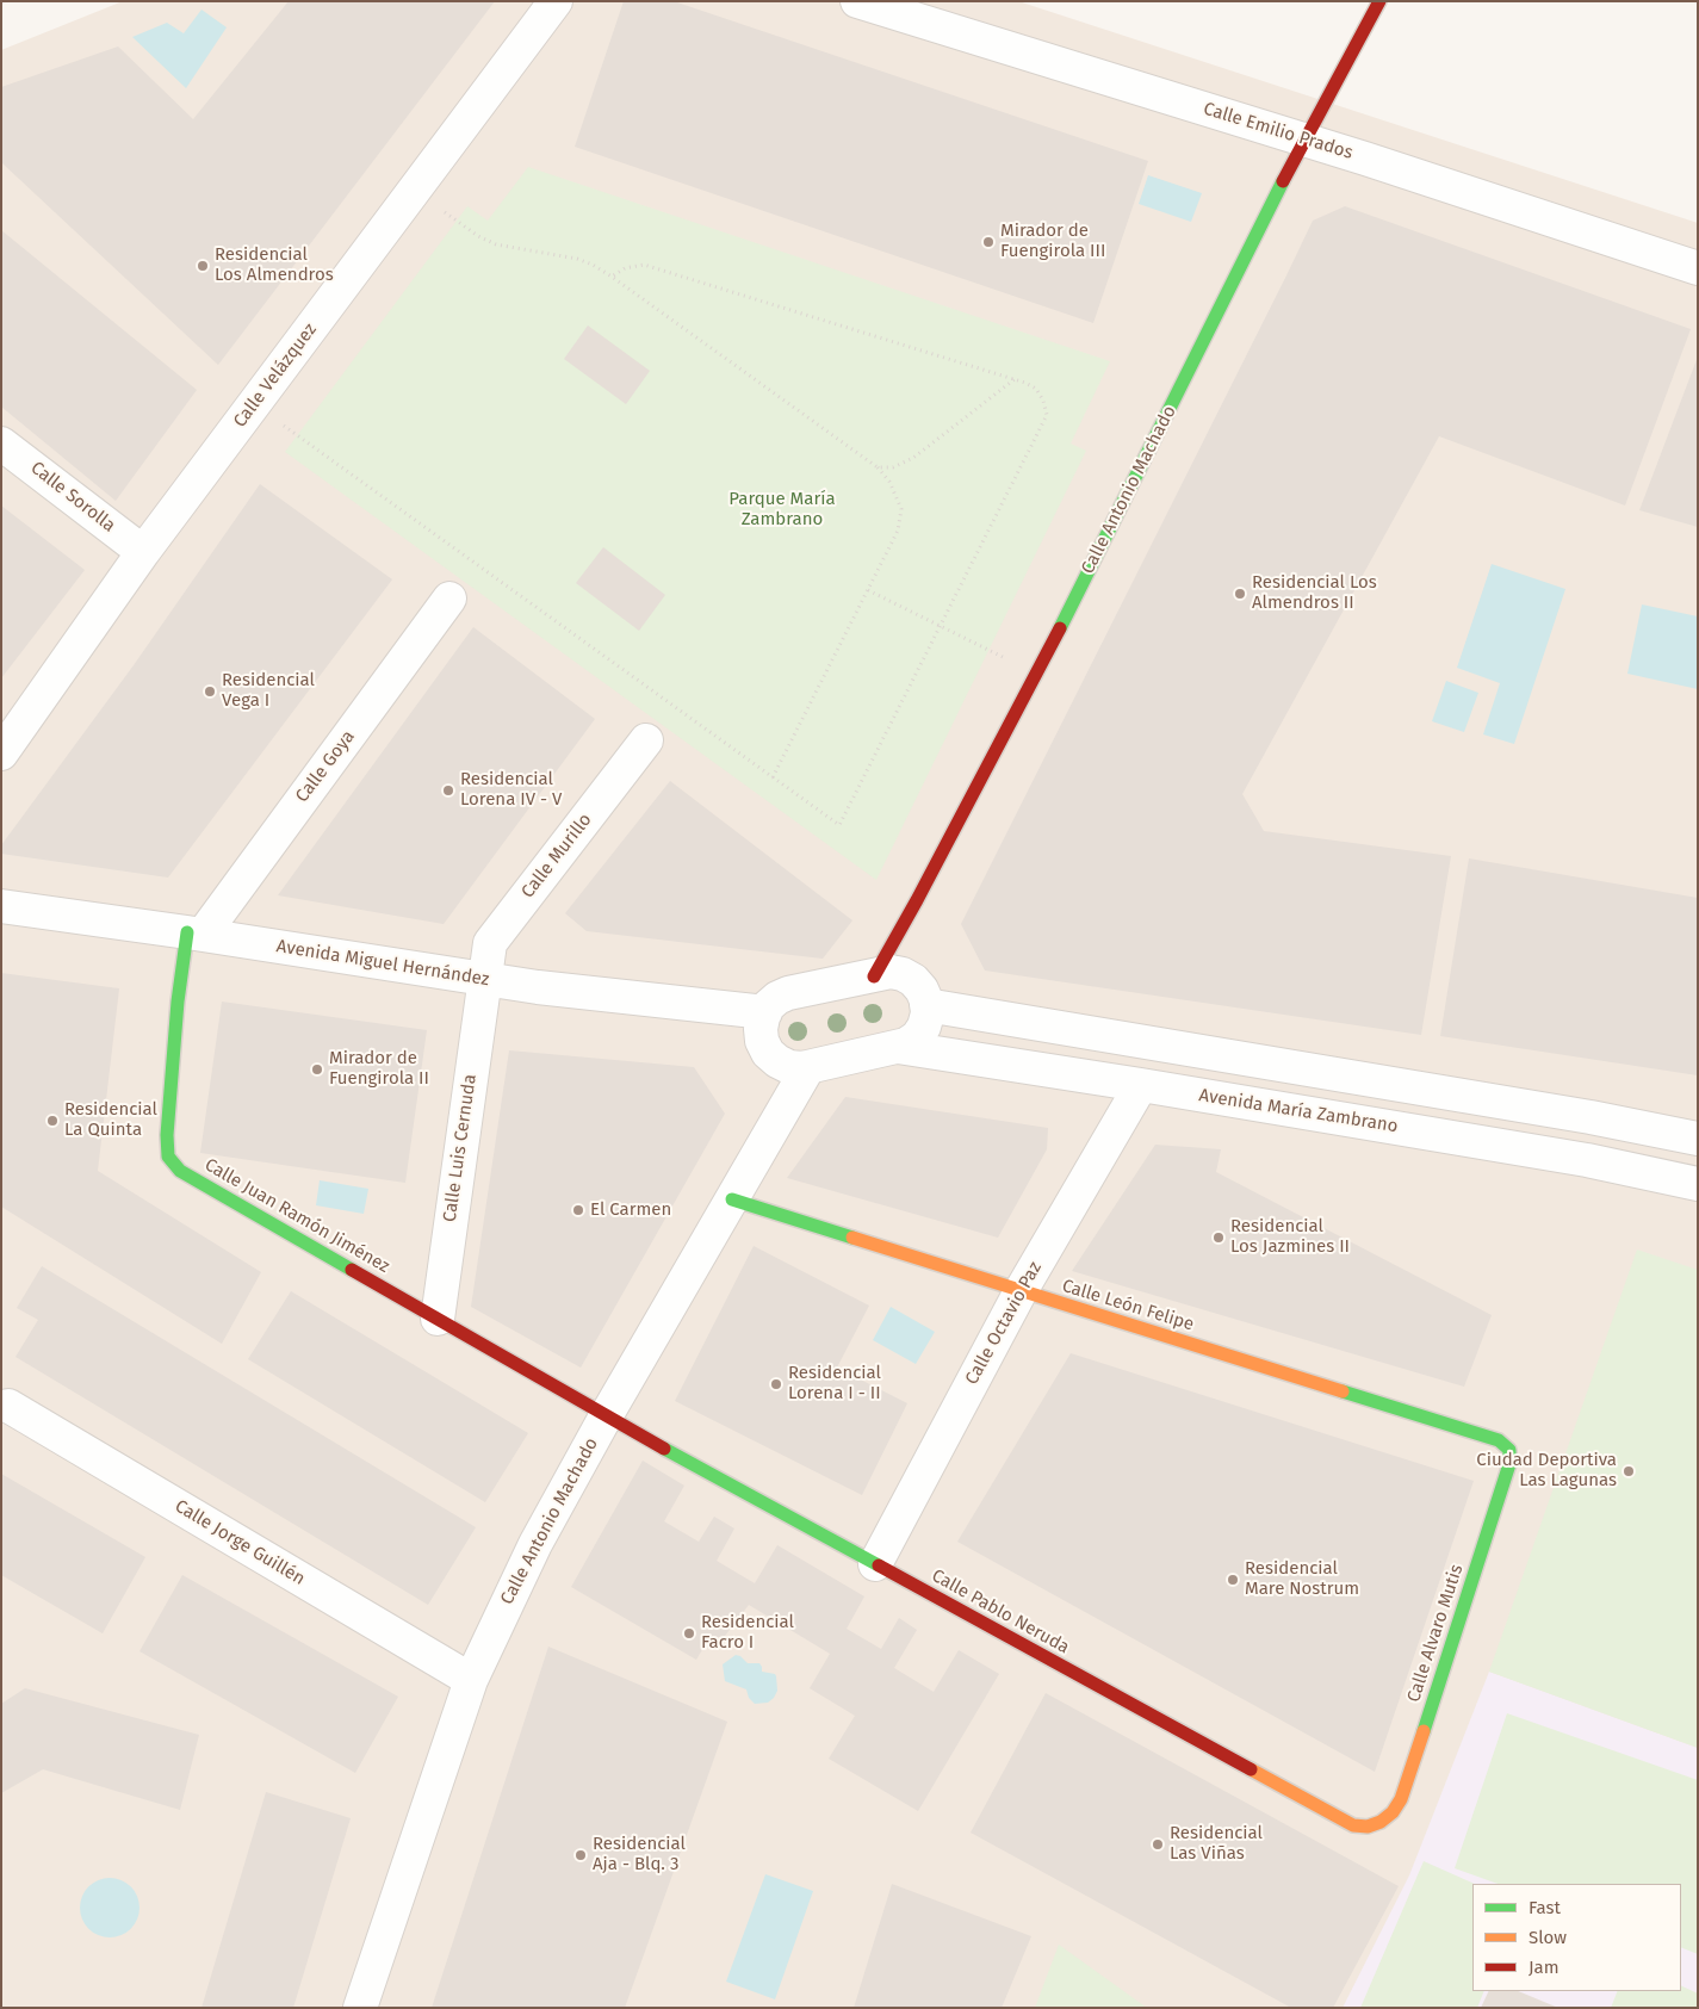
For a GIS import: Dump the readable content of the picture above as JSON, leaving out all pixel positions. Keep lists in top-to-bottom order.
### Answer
{
  "streets": {
    "street": [
      "Calle Emilio Prados",
      "Calle Velázquez",
      "Calle Antonio Machado",
      "Calle Sorolla",
      "Calle Goya",
      "Calle Murillo",
      "Avenida Miguel Hernández",
      "Avenida María Zambrano",
      "Calle Luis Cernuda",
      "Calle Juan Ramón Jiménez",
      "Calle León Felipe",
      "Calle Octavio Paz",
      "Calle Jorge Guillén",
      "Calle Pablo Neruda",
      "Calle Alvaro Mutis"
    ]
  },
  "crossings": [
    ["Calle Emilio Prados", "Calle Antonio Machado"],
    ["Calle Velázquez", "Calle Sorolla"],
    ["Calle Antonio Machado", "Calle Juan Ramón Jiménez"],
    ["Calle Antonio Machado", "Calle León Felipe"],
    ["Calle Antonio Machado", "Calle Jorge Guillén"],
    ["Calle Antonio Machado", "Calle Pablo Neruda"],
    ["Calle Goya", "Avenida Miguel Hernández"],
    ["Calle Goya", "Calle Juan Ramón Jiménez"],
    ["Calle Murillo", "Avenida Miguel Hernández"],
    ["Calle Murillo", "Calle Luis Cernuda"],
    ["Avenida Miguel Hernández", "Calle Luis Cernuda"],
    ["Avenida Miguel Hernández", "Calle Juan Ramón Jiménez"],
    ["Avenida María Zambrano", "Calle Octavio Paz"],
    ["Calle Luis Cernuda", "Calle Juan Ramón Jiménez"],
    ["Calle Juan Ramón Jiménez", "Calle Pablo Neruda"],
    ["Calle León Felipe", "Calle Octavio Paz"],
    ["Calle León Felipe", "Calle Alvaro Mutis"],
    ["Calle Octavio Paz", "Calle Pablo Neruda"],
    ["Calle Pablo Neruda", "Calle Alvaro Mutis"]
  ],
  "parks": ["Parque María Zambrano"],
  "places": [
    "Mirador de Fuengirola III",
    "Residencial Los Almendros",
    "Residencial Los Almendros II",
    "Residencial Vega I",
    "Residencial Lorena IV - V",
    "Mirador de Fuengirola II",
    "Residencial La Quinta",
    "El Carmen",
    "Residencial Los Jazmines II",
    "Residencial Lorena I - II",
    "Ciudad Deportiva Las Lagunas",
    "Residencial Mare Nostrum",
    "Residencial Facro I",
    "Residencial Las Viñas",
    "Residencial Aja - Blq. 3"
  ],
  "legend": ["Fast", "Slow", "Jam"]
}
